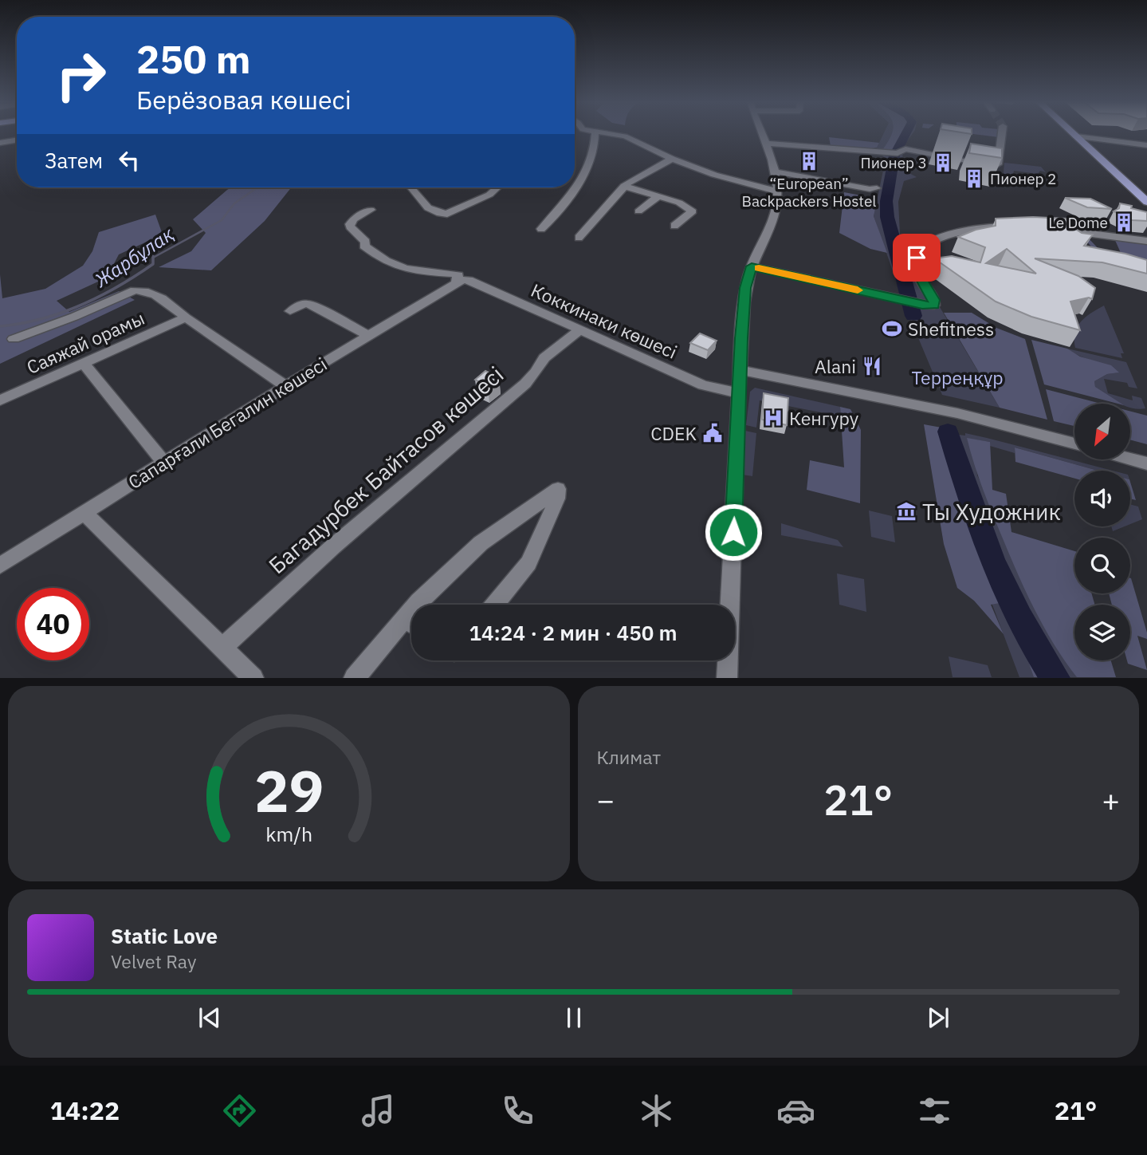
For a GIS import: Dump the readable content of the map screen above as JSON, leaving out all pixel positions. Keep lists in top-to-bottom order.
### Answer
{
  "streets": {
    "street": [
      "Коккинаки көшесі",
      "Саяжай орамы",
      "Сапарғали Бегалин көшесі",
      "Багадурбек Байтасов көшесі"
    ]
  },
  "crossings": [
    ["Коккинаки көшесі", "Сапарғали Бегалин көшесі"],
    ["Коккинаки көшесі", "Багадурбек Байтасов көшесі"]
  ],
  "water": ["Жарбұлақ"],
  "parks": ["Терреңқұр"],
  "places": {
    "building": [
      "“European” Backpackers Hostel",
      "Пионер 3",
      "Пионер 2",
      "Le Dome"
    ],
    "sports": ["Shefitness"],
    "restaurant": ["Alani"],
    "hospital": ["Кенгуру"],
    "public building": ["CDEK"],
    "museum": ["Ты Художник"]
  },
  "north": "bottom left",
  "page": {
    "turn": ["250 m", "Берёзовая көшесі"],
    "then": "Затем",
    "limit": "40",
    "trip": "14:24 · 2 мин · 450 m",
    "tile": "Климат",
    "heat": ["−", "21°", "+"],
    "song": ["Static Love", "Velvet Ray"],
    "tabs": ["14:22", "21°"],
    "gauge": ["29", "km/h"]
  }
}
